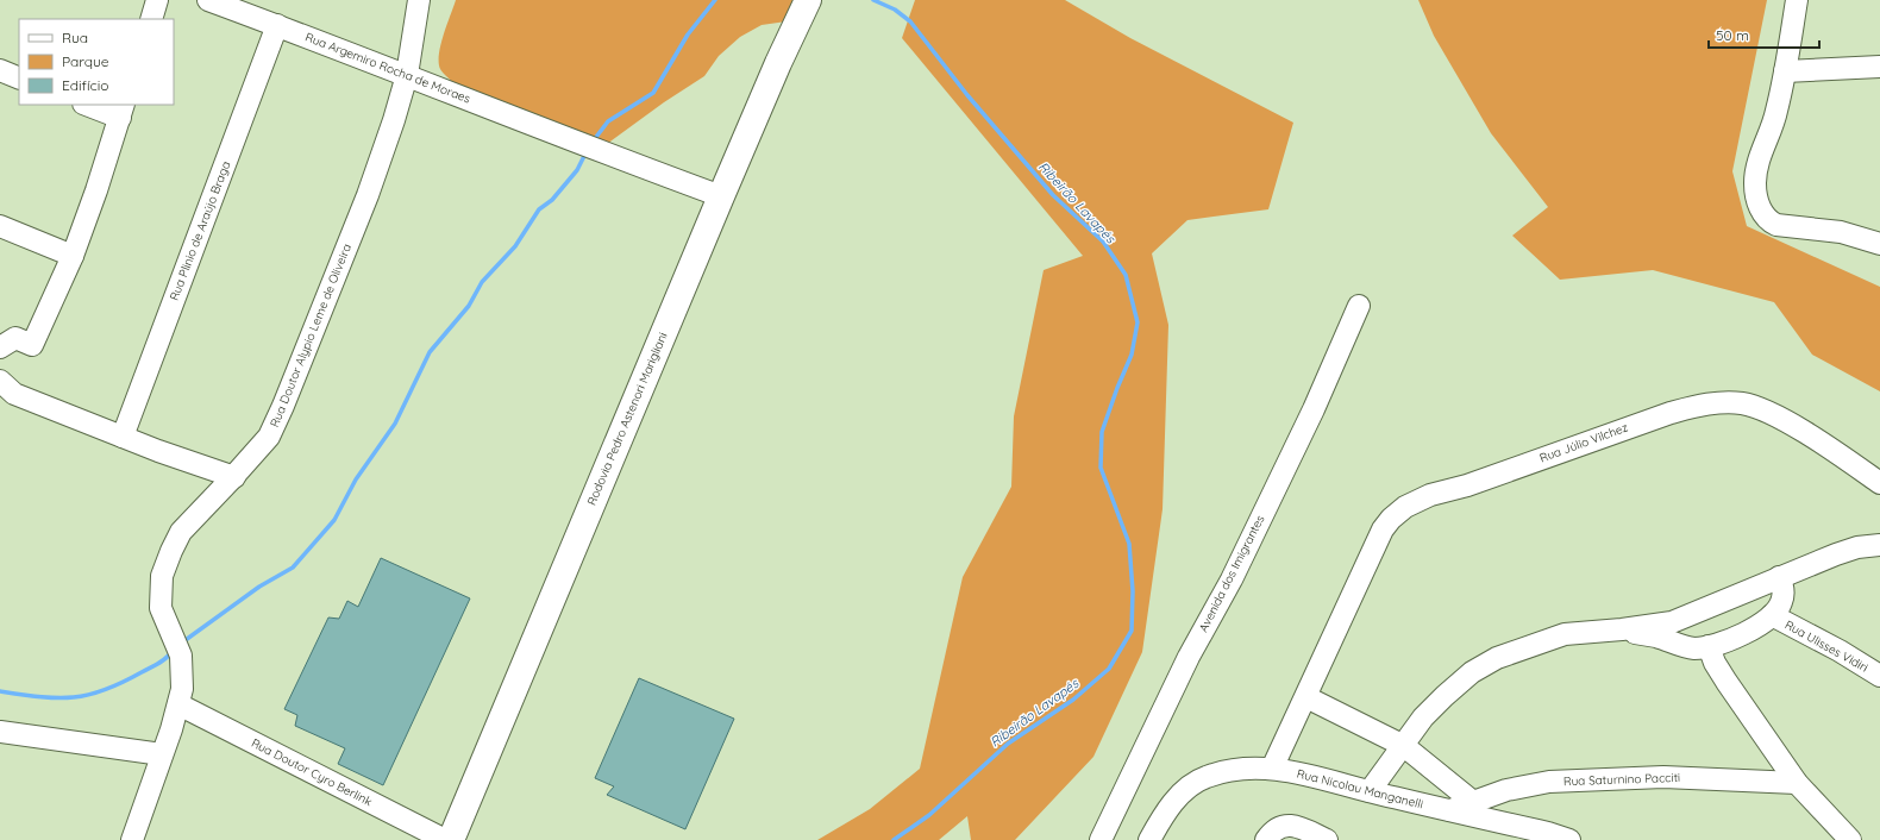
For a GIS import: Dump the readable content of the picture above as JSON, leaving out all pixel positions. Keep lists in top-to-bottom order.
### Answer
{
  "streets": {
    "main road": ["Rodovia Pedro Astenori Marigliani"],
    "street": [
      "Rua Argemiro Rocha de Moraes",
      "Rua Plinio de Araújo Braga",
      "Rua Doutor Alypio Leme de Oliveira",
      "Rua Júlio Vilchez",
      "Avenida dos Imigrantes",
      "Rua Ulisses Vidiri",
      "Rua Doutor Cyro Berlink",
      "Rua Saturnino Pacciti",
      "Rua Nicolau Manganelli"
    ]
  },
  "crossings": [
    ["Rua Argemiro Rocha de Moraes", "Rua Plinio de Araújo Braga"],
    ["Rua Argemiro Rocha de Moraes", "Rua Doutor Alypio Leme de Oliveira"],
    ["Rua Argemiro Rocha de Moraes", "Rodovia Pedro Astenori Marigliani"],
    ["Rua Doutor Alypio Leme de Oliveira", "Rua Doutor Cyro Berlink"],
    ["Rua Júlio Vilchez", "Rua Nicolau Manganelli"],
    ["Rua Saturnino Pacciti", "Rua Nicolau Manganelli"]
  ],
  "water": ["Ribeirão Lavapés"],
  "legend": ["Rua", "Parque", "Edifício"],
  "scale_bar": "50 m"
}
